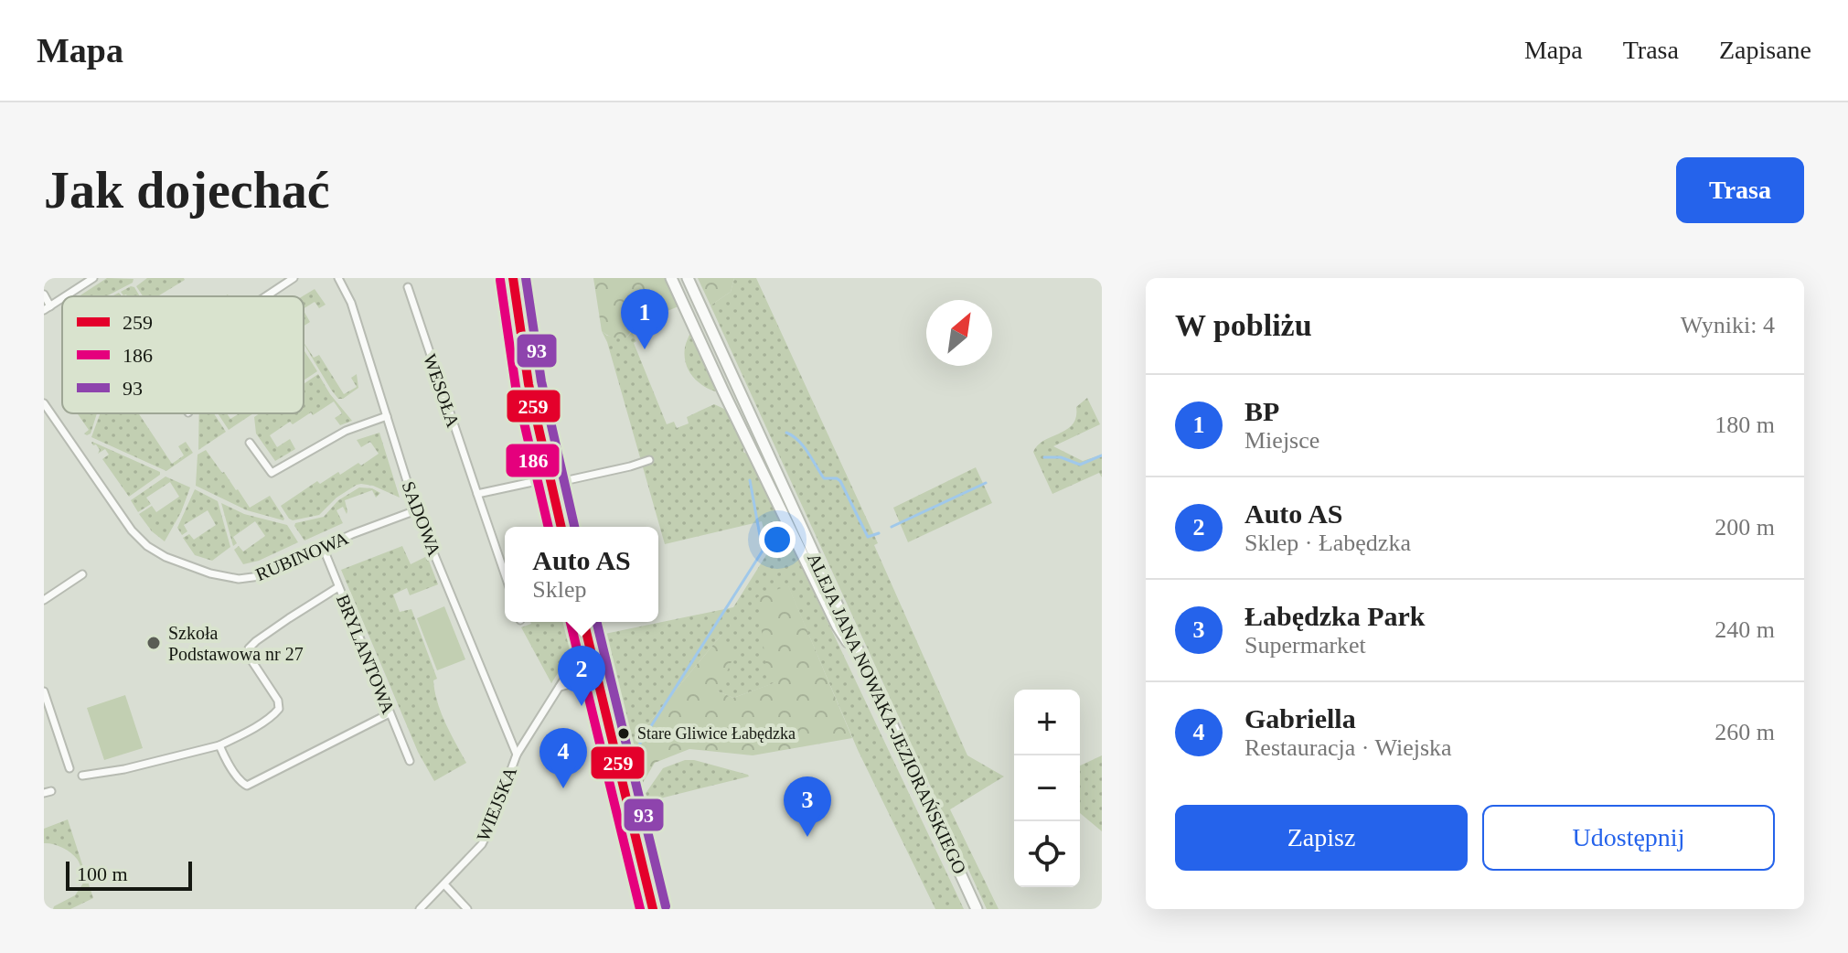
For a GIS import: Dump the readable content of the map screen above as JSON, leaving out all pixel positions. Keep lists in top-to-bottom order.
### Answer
{
  "streets": {
    "main road": ["ALEJA JANA NOWAKA-JEZIORAŃSKIEGO"],
    "street": [
      "WESOŁA",
      "SADOWA",
      "RUBINOWA",
      "BRYLANTOWA",
      "WIEJSKA"
    ]
  },
  "crossings": [
    ["SADOWA", "RUBINOWA"],
    ["SADOWA", "WIEJSKA"],
    ["RUBINOWA", "BRYLANTOWA"]
  ],
  "places": ["Szkoła Podstawowa nr 27", "Stare Gliwice Łabędzka"],
  "lines": ["transit line 259", "transit line 93", "transit line 186"],
  "legend": ["259", "186", "93"],
  "scale_bar": "100 m",
  "north": "top right",
  "page": {
    "header": "Mapa",
    "nav": ["Mapa", "Trasa", "Zapisane"],
    "buttons": [
      "Trasa",
      ["Zapisz", "Udostępnij"]
    ],
    "title": "Jak dojechać",
    "heading": ["W pobliżu", "Wyniki: 4"],
    "pins": [
      "1",
      "2",
      "4",
      "3"
    ],
    "list": [
      {
        "mark": "1",
        "name": "BP",
        "note": "Miejsce",
        "value": "180 m"
      },
      {
        "mark": "2",
        "name": "Auto AS",
        "note": "Sklep · Łabędzka",
        "value": "200 m"
      },
      {
        "mark": "3",
        "name": "Łabędzka Park",
        "note": "Supermarket",
        "value": "240 m"
      },
      {
        "mark": "4",
        "name": "Gabriella",
        "note": "Restauracja · Wiejska",
        "value": "260 m"
      }
    ],
    "popup": ["Auto AS", "Sklep"],
    "map_buttons": ["+", "−"],
    "scale": "100 m"
  }
}
